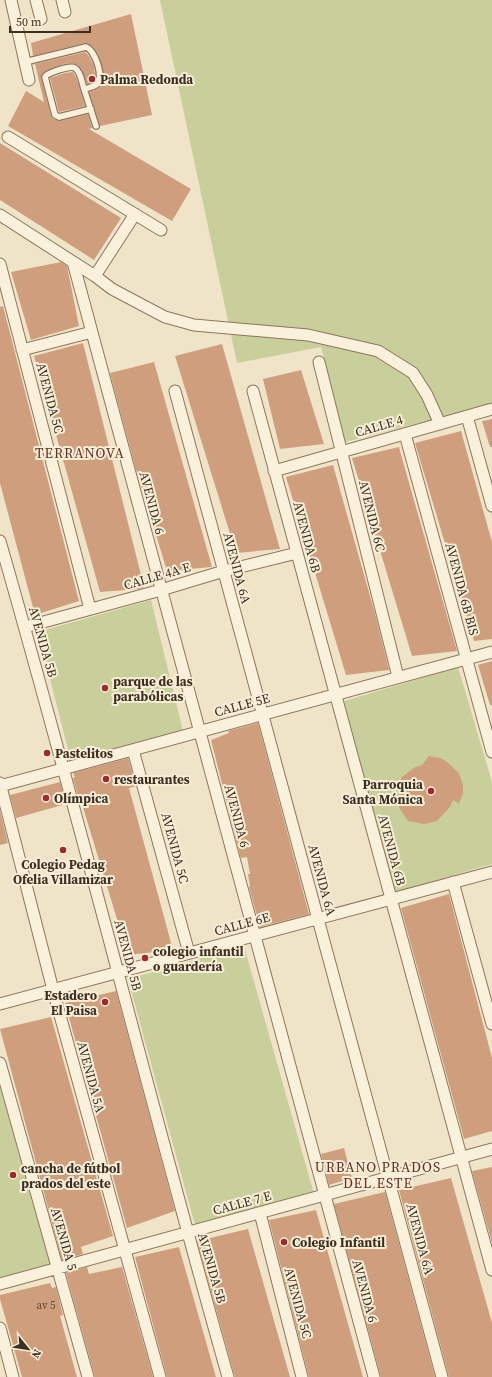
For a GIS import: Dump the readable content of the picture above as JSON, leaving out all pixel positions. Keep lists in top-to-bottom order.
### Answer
{
  "streets": {
    "street": [
      "AVENIDA 5C",
      "CALLE 4",
      "AVENIDA 6",
      "AVENIDA 6C",
      "AVENIDA 6B",
      "AVENIDA 6A",
      "CALLE 4A E",
      "AVENIDA 6B BIS",
      "AVENIDA 5B",
      "CALLE 5E",
      "CALLE 6E",
      "AVENIDA 5A",
      "CALLE 7 E",
      "AVENIDA 5"
    ]
  },
  "crossings": [
    ["AVENIDA 5C", "CALLE 4A E"],
    ["AVENIDA 5C", "CALLE 5E"],
    ["AVENIDA 5C", "CALLE 6E"],
    ["AVENIDA 5C", "CALLE 7 E"],
    ["CALLE 4", "AVENIDA 6C"],
    ["CALLE 4", "AVENIDA 6B"],
    ["CALLE 4", "AVENIDA 6B BIS"],
    ["AVENIDA 6", "CALLE 4A E"],
    ["AVENIDA 6", "CALLE 5E"],
    ["AVENIDA 6", "CALLE 6E"],
    ["AVENIDA 6", "CALLE 7 E"],
    ["AVENIDA 6C", "CALLE 5E"],
    ["AVENIDA 6B", "CALLE 4A E"],
    ["AVENIDA 6B", "CALLE 5E"],
    ["AVENIDA 6B", "CALLE 6E"],
    ["AVENIDA 6B", "CALLE 7 E"],
    ["AVENIDA 6A", "CALLE 4A E"],
    ["AVENIDA 6A", "CALLE 5E"],
    ["AVENIDA 6A", "CALLE 6E"],
    ["AVENIDA 6A", "CALLE 7 E"],
    ["CALLE 4A E", "AVENIDA 5B"],
    ["AVENIDA 6B BIS", "CALLE 5E"],
    ["AVENIDA 5B", "CALLE 5E"],
    ["AVENIDA 5B", "CALLE 6E"],
    ["AVENIDA 5B", "CALLE 7 E"],
    ["CALLE 5E", "AVENIDA 5A"],
    ["CALLE 6E", "AVENIDA 5A"],
    ["AVENIDA 5A", "CALLE 7 E"],
    ["CALLE 7 E", "AVENIDA 5"]
  ],
  "districts": ["TERRANOVA", "URBANO PRADOS DEL ESTE"],
  "places": [
    "Palma Redonda",
    "parque de las parabólicas",
    "Pastelitos",
    "restaurantes",
    "Parroquia Santa Mónica",
    "Olímpica",
    "Colegio Pedag Ofelia Villamizar",
    "colegio infantil o guardería",
    "Estadero El Paisa",
    "cancha de fútbol prados del este",
    "Colegio Infantil"
  ],
  "house_numbers": ["av 5"],
  "scale_bar": "50 m",
  "north": "bottom right"
}
